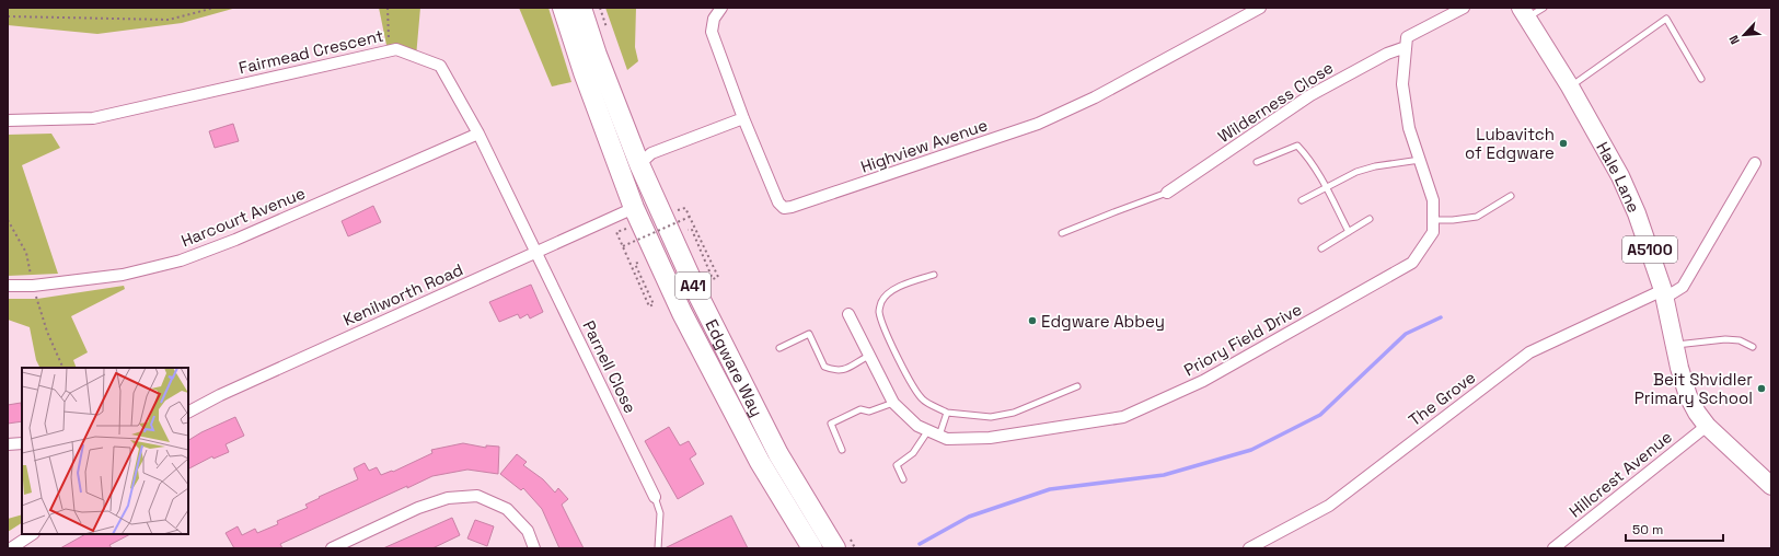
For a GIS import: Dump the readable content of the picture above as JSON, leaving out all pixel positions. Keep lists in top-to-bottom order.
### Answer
{
  "streets": {
    "highway": ["A41", "Edgware Way"],
    "main road": ["Hale Lane", "A5100"],
    "street": [
      "Fairmead Crescent",
      "Wilderness Close",
      "Highview Avenue",
      "Harcourt Avenue",
      "Kenilworth Road",
      "Priory Field Drive",
      "Parnell Close",
      "The Grove",
      "Hillcrest Avenue"
    ]
  },
  "crossings": [
    ["Fairmead Crescent", "Harcourt Avenue"],
    ["Fairmead Crescent", "Kenilworth Road"],
    ["Fairmead Crescent", "Parnell Close"],
    ["Wilderness Close", "Priory Field Drive"],
    ["Hale Lane", "The Grove"],
    ["Hale Lane", "Hillcrest Avenue"],
    ["Kenilworth Road", "Parnell Close"],
    ["Kenilworth Road", "Edgware Way"]
  ],
  "places": ["Lubavitch of Edgware", "Edgware Abbey", "Beit Shvidler Primary School"],
  "scale_bar": "50 m",
  "north": "bottom left"
}
